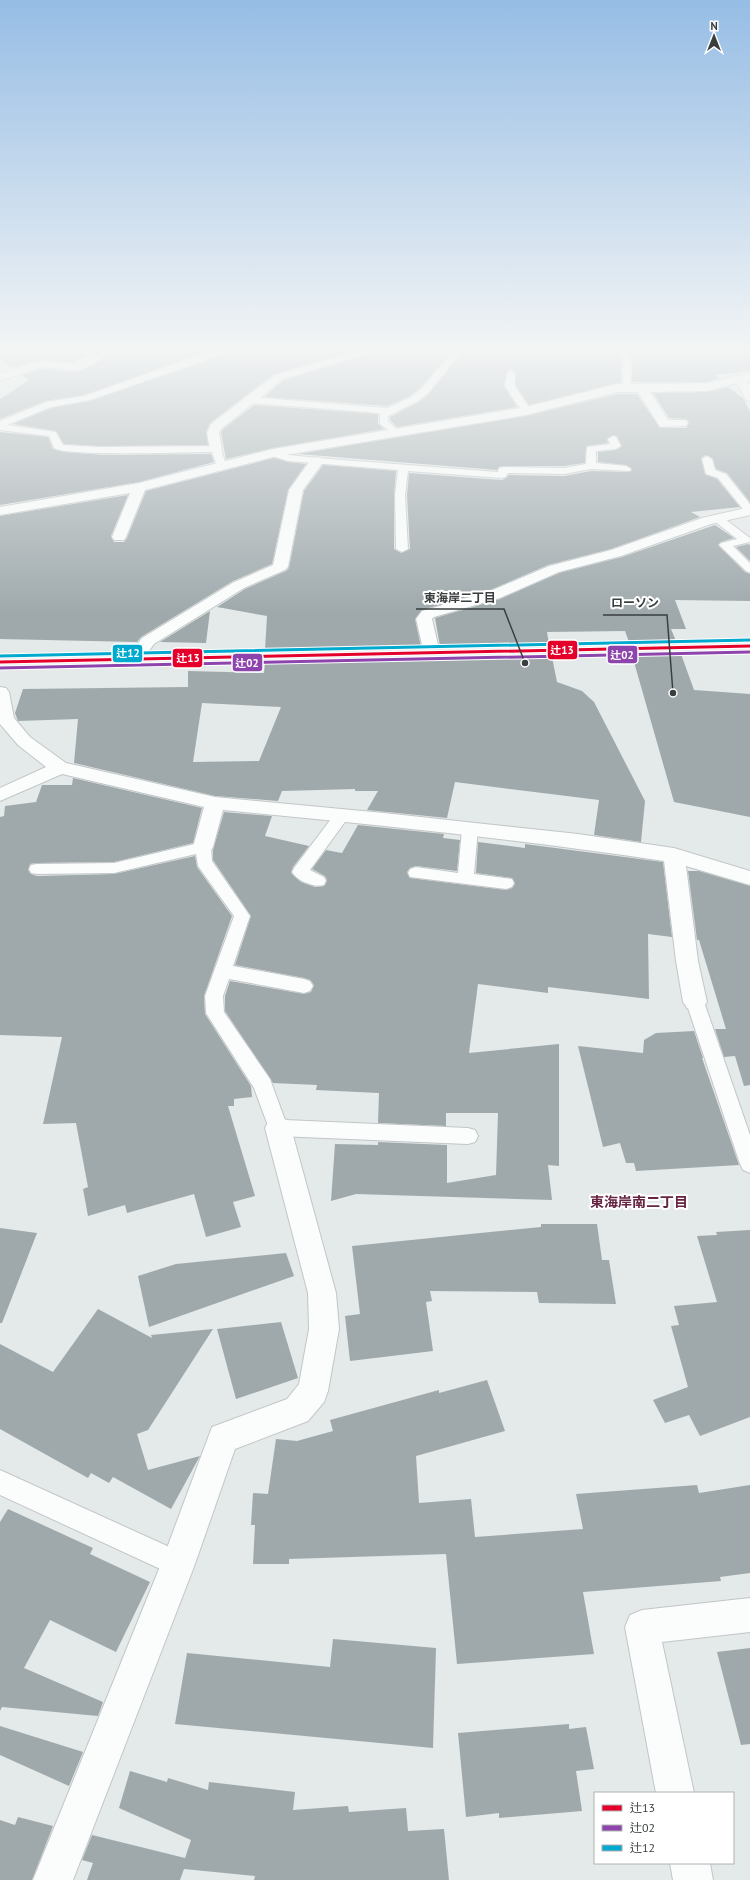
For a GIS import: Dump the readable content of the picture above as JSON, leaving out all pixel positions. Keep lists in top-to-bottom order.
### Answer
{
  "districts": ["東海岸南二丁目"],
  "places": ["東海岸二丁目", "ローソン"],
  "lines": ["transit line 辻12", "transit line 辻13", "transit line 辻02"],
  "legend": ["辻13", "辻02", "辻12"],
  "north": "top"
}
